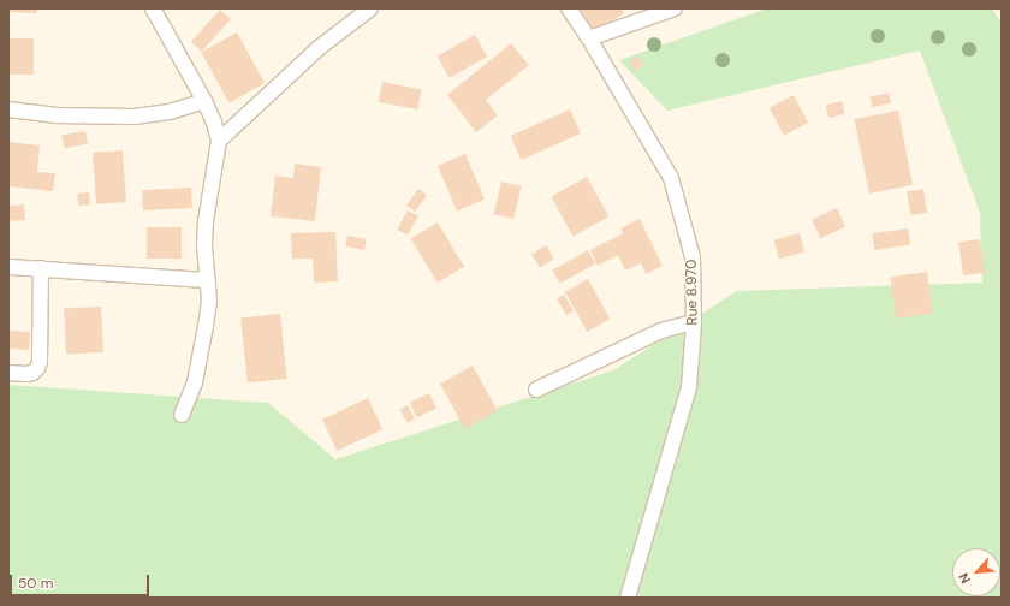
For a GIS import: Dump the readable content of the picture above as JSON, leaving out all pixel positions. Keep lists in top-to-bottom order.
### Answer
{
  "streets": {
    "street": ["Rue 8.970"]
  },
  "scale_bar": "50 m",
  "north": "bottom left"
}
